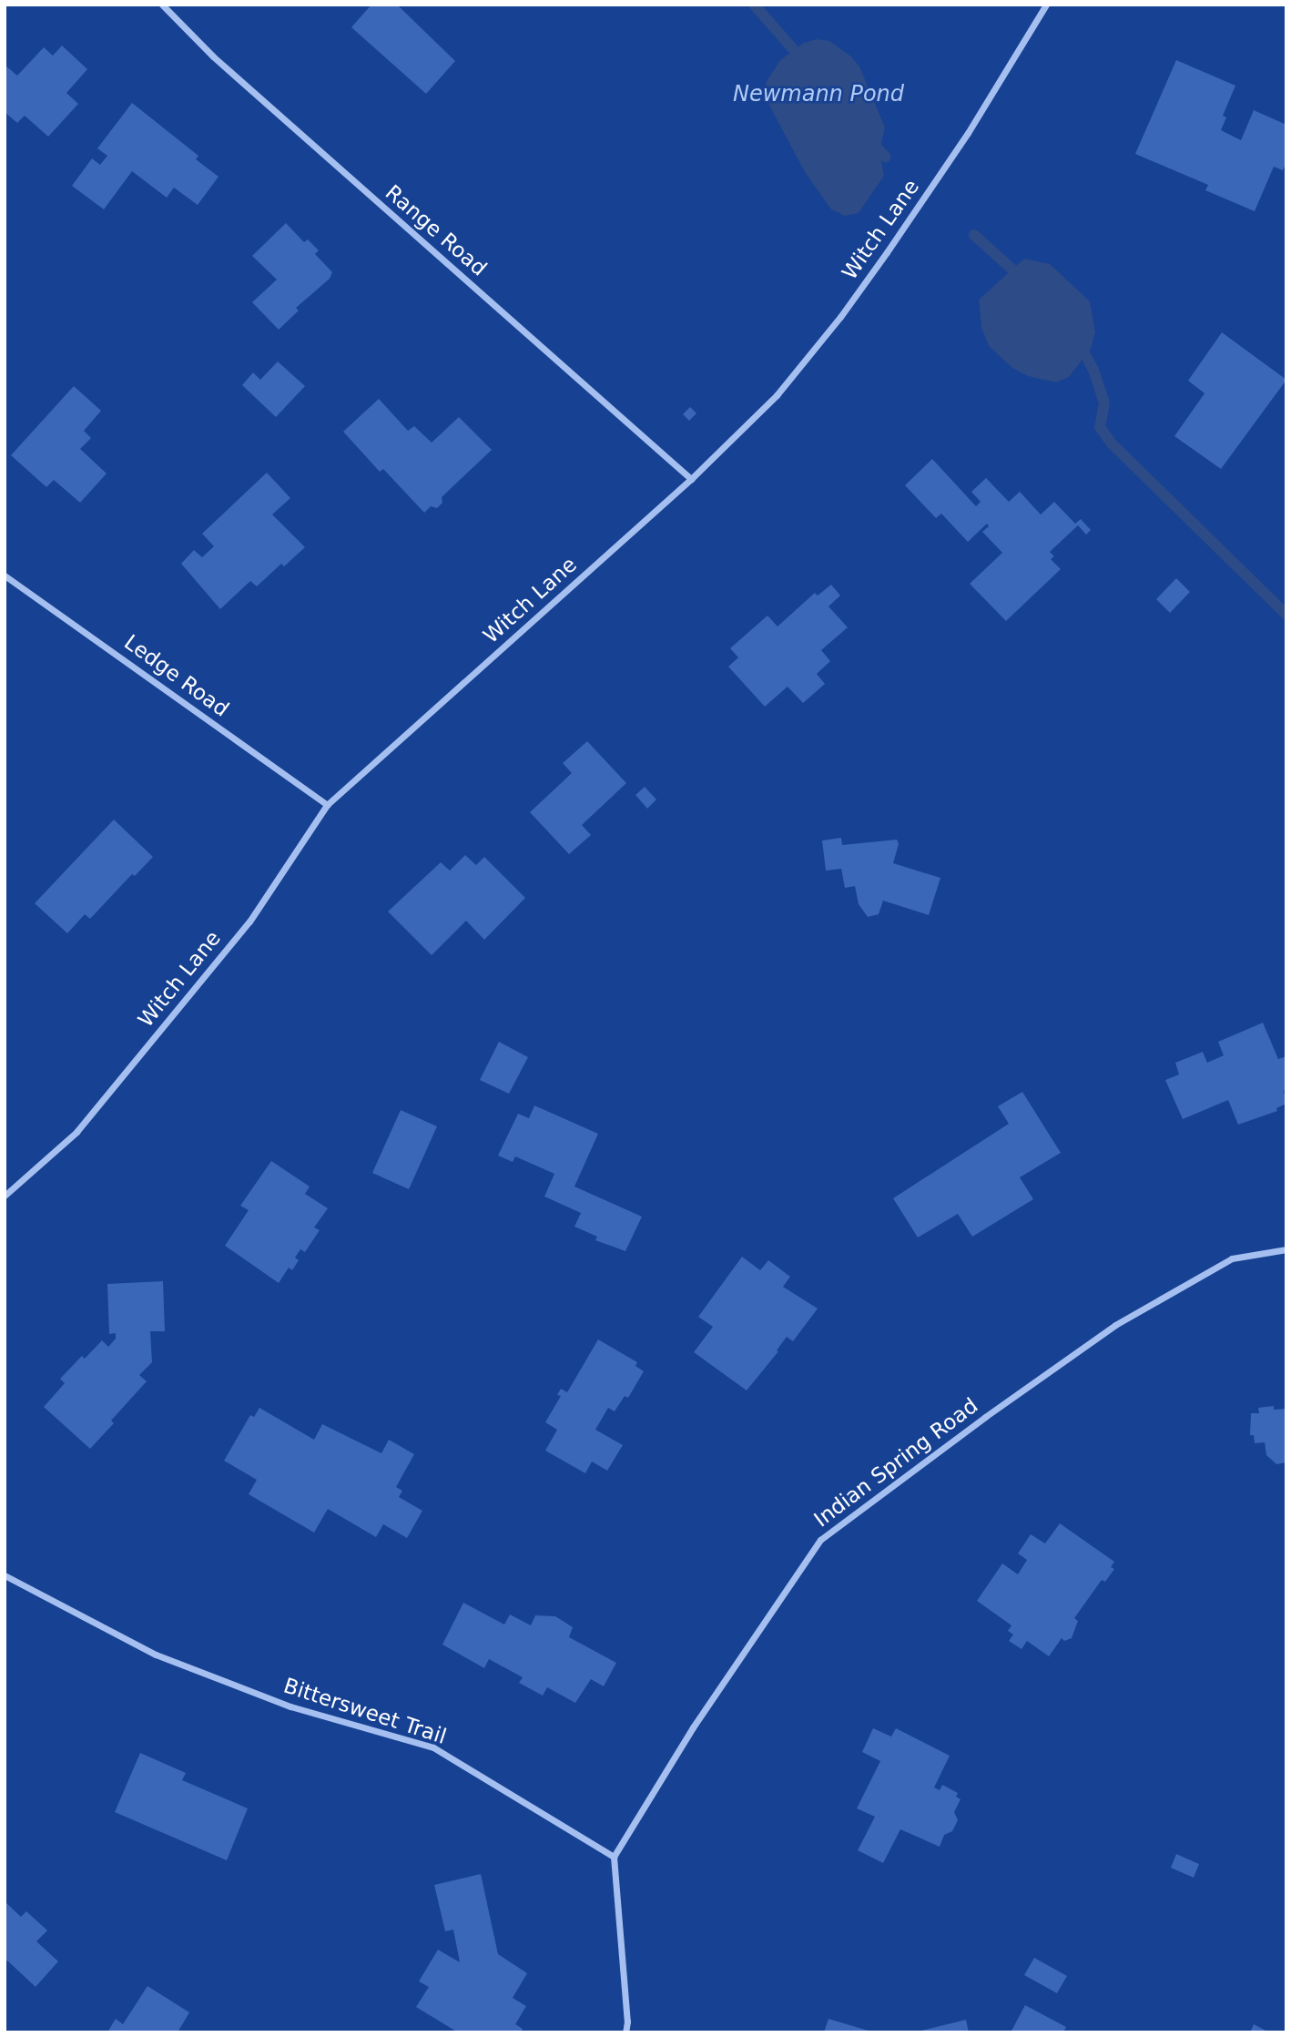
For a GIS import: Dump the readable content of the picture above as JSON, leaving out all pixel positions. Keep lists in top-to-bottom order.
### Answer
{
  "streets": {
    "street": [
      "Witch Lane",
      "Range Road",
      "Ledge Road",
      "Indian Spring Road",
      "Bittersweet Trail"
    ]
  },
  "crossings": [
    ["Witch Lane", "Range Road"],
    ["Witch Lane", "Ledge Road"],
    ["Indian Spring Road", "Bittersweet Trail"]
  ],
  "water": ["Newmann Pond"]
}
